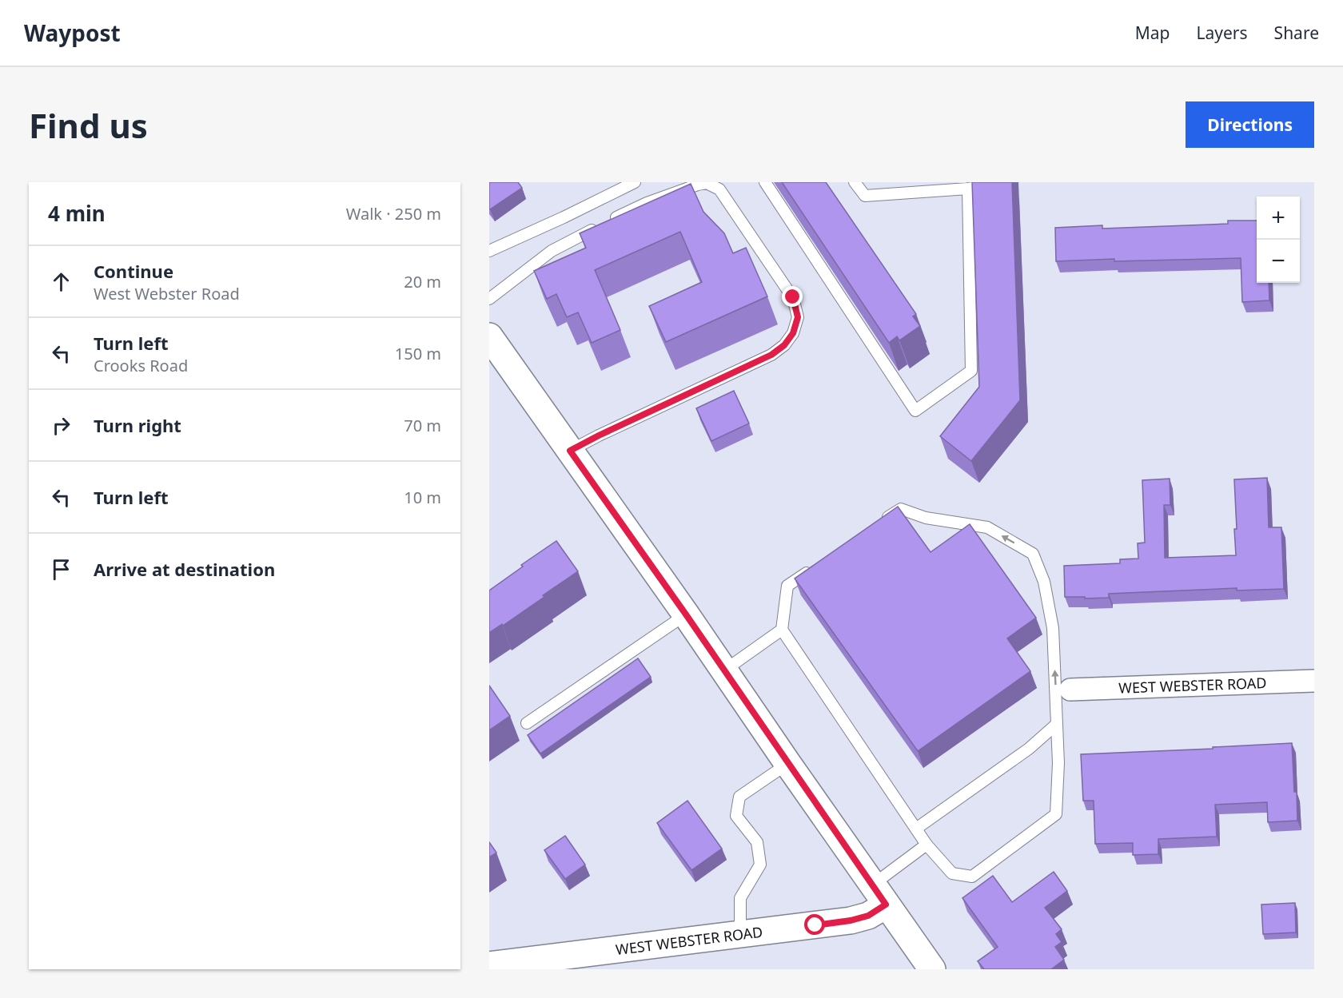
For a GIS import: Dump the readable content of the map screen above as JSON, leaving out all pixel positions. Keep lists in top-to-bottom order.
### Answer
{
  "streets": {
    "main road": ["WEST WEBSTER ROAD"]
  },
  "page": {
    "header": "Waypost",
    "nav": ["Map", "Layers", "Share"],
    "buttons": "Directions",
    "title": "Find us",
    "heading": ["4 min", "Walk · 250 m"],
    "map_buttons": ["+", "−"],
    "list": [
      ["Continue", "West Webster Road", "20 m"],
      ["Turn left", "Crooks Road", "150 m"],
      ["Turn right", "70 m"],
      ["Turn left", "10 m"],
      "Arrive at destination"
    ]
  }
}
